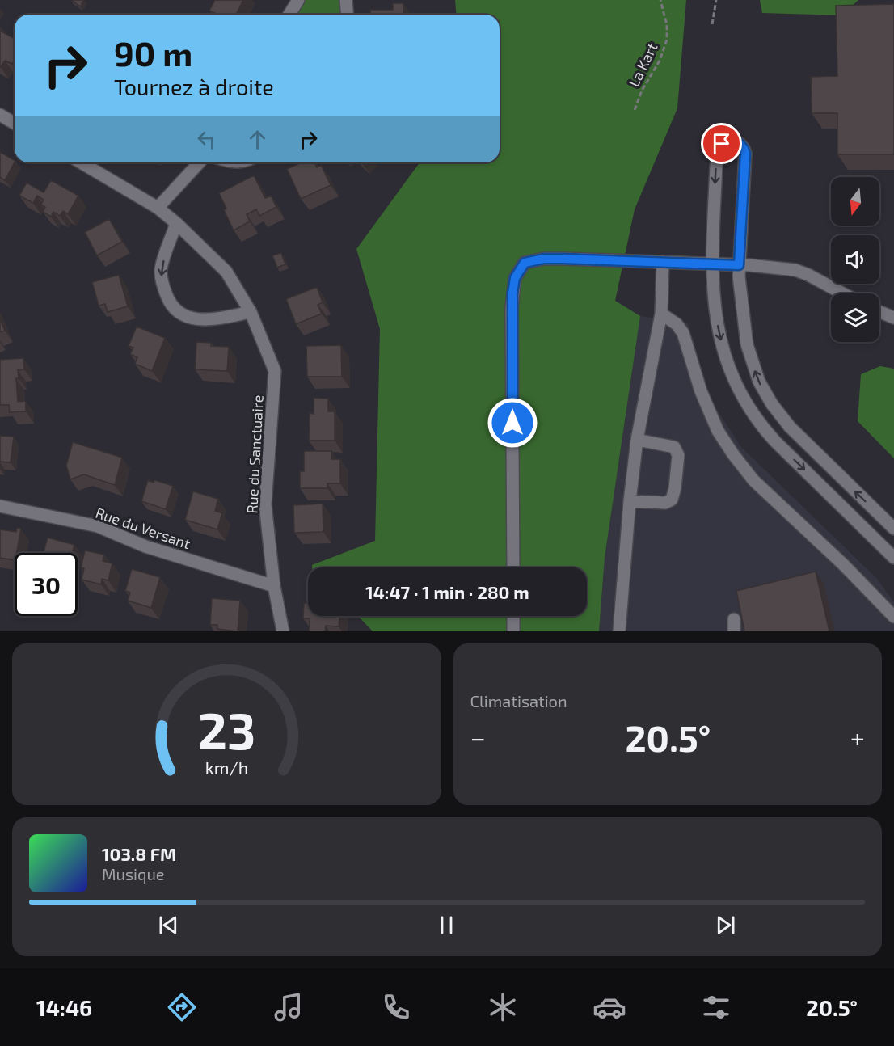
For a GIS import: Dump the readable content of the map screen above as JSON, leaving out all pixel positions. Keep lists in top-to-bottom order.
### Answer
{
  "streets": {
    "street": ["Rue du Sanctuaire", "Rue du Versant"],
    "path": ["La Kart"]
  },
  "crossings": [
    ["Rue du Sanctuaire", "Rue du Versant"]
  ],
  "north": "bottom",
  "page": {
    "turn": ["90 m", "Tournez à droite"],
    "limit": "30",
    "trip": "14:47 · 1 min · 280 m",
    "tile": "Climatisation",
    "heat": ["−", "20.5°", "+"],
    "song": ["103.8 FM", "Musique"],
    "tabs": ["14:46", "20.5°"],
    "gauge": ["23", "km/h"]
  }
}
